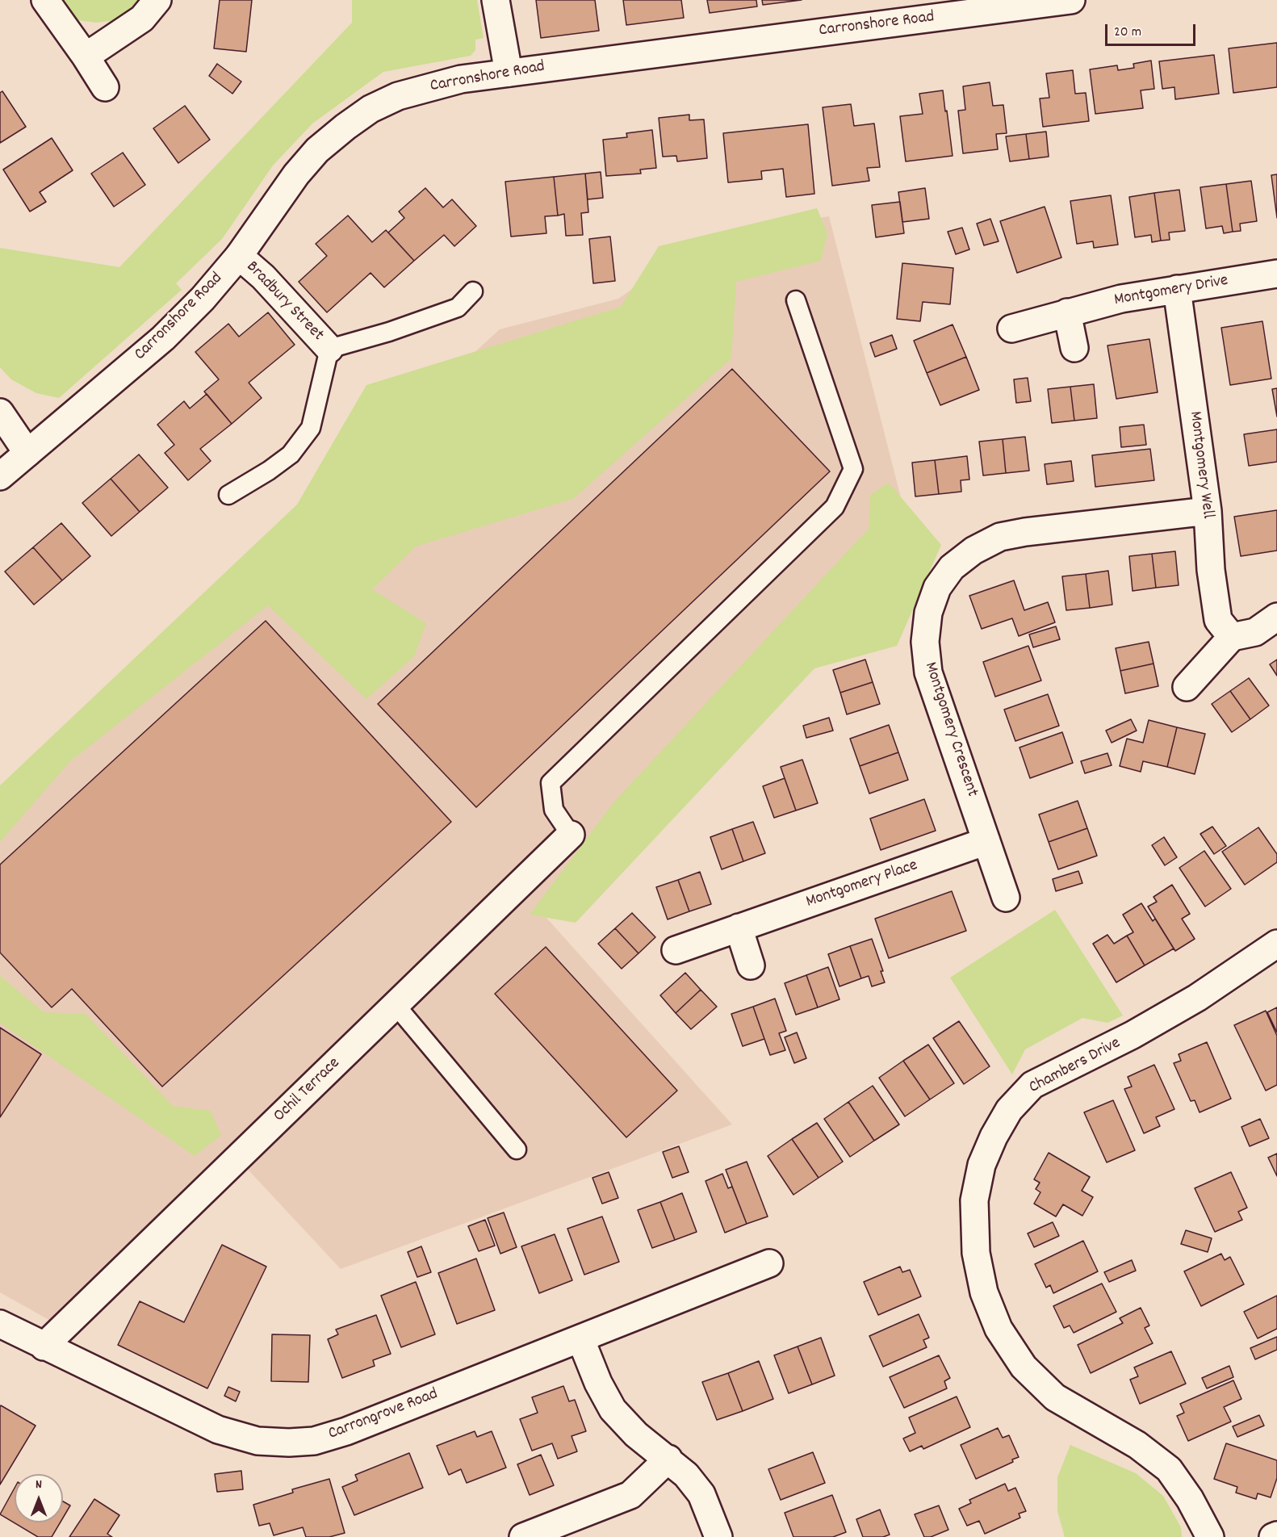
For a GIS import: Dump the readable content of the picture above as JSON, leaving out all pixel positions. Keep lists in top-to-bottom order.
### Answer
{
  "streets": {
    "street": [
      "Carronshore Road",
      "Montgomery Drive",
      "Bradbury Street",
      "Montgomery Well",
      "Montgomery Crescent",
      "Montgomery Place",
      "Chambers Drive",
      "Ochil Terrace",
      "Carrongrove Road"
    ]
  },
  "crossings": [
    ["Carronshore Road", "Bradbury Street"],
    ["Montgomery Drive", "Montgomery Well"],
    ["Montgomery Well", "Montgomery Crescent"],
    ["Montgomery Crescent", "Montgomery Place"],
    ["Ochil Terrace", "Carrongrove Road"]
  ],
  "scale_bar": "20 m",
  "north": "top"
}
